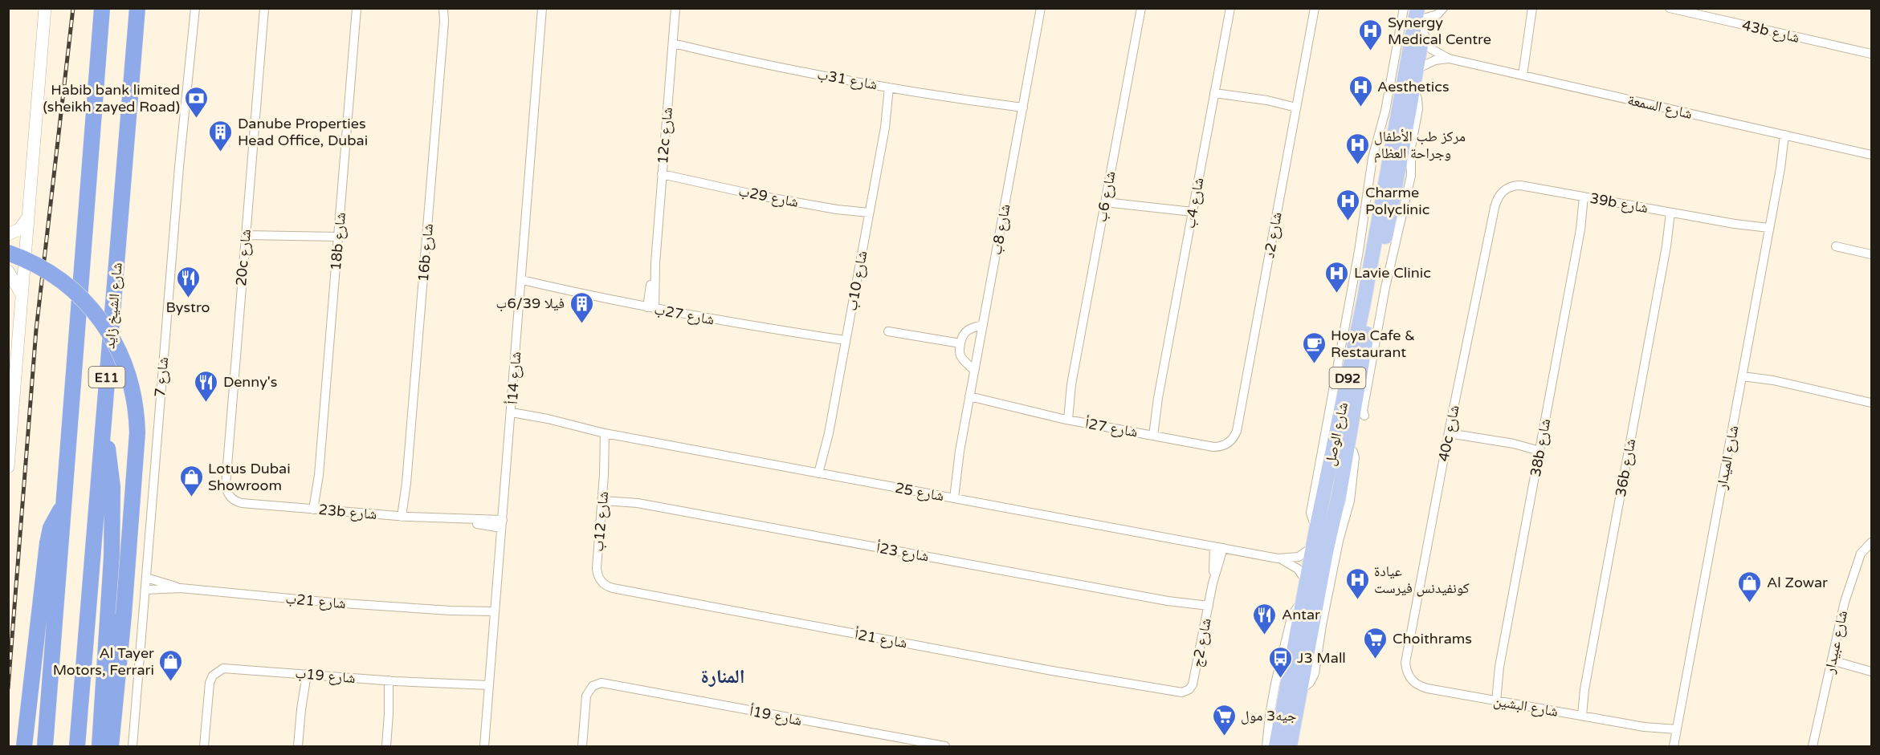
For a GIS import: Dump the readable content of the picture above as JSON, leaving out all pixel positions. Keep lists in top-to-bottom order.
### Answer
{
  "streets": {
    "highway": ["شارع الشيخ زايد", "E11"],
    "main road": ["D92", "شارع الوصل"],
    "street": [
      "43b شارع",
      "شارع 31ب",
      "شارع السمعة",
      "12c شارع",
      "شارع 29ب",
      "شارع 6ب",
      "شارع 4ب",
      "39b شارع",
      "شارع 8ب",
      "شارع 2د",
      "18b شارع",
      "16b شارع",
      "20c شارع",
      "شارع 10ب",
      "شارع 27ب",
      "شارع 7",
      "شارع 14أ",
      "شارع 27أ",
      "40c شارع",
      "38b شارع",
      "شارع الميدار",
      "36b شارع",
      "شارع 25",
      "23b شارع",
      "شارع 12ب",
      "شارع 23أ",
      "شارع 21ب",
      "شارع 21أ",
      "شارع عبيدار",
      "شارع 2ج",
      "شارع 19ب",
      "شارع البشين",
      "شارع 19أ"
    ]
  },
  "crossings": [
    ["شارع 31ب", "12c شارع"],
    ["شارع 31ب", "شارع 8ب"],
    ["شارع 31ب", "شارع 10ب"],
    ["شارع السمعة", "شارع الوصل"],
    ["شارع السمعة", "شارع الميدار"],
    ["12c شارع", "شارع 29ب"],
    ["12c شارع", "شارع 27ب"],
    ["شارع 29ب", "شارع 10ب"],
    ["شارع 6ب", "شارع 27أ"],
    ["شارع 4ب", "شارع 27أ"],
    ["39b شارع", "40c شارع"],
    ["39b شارع", "38b شارع"],
    ["39b شارع", "شارع الميدار"],
    ["39b شارع", "36b شارع"],
    ["شارع 8ب", "شارع 27أ"],
    ["شارع 8ب", "شارع 25"],
    ["شارع 2د", "شارع 27أ"],
    ["18b شارع", "23b شارع"],
    ["16b شارع", "23b شارع"],
    ["20c شارع", "23b شارع"],
    ["شارع 10ب", "شارع 27ب"],
    ["شارع 10ب", "شارع 25"],
    ["شارع 27ب", "شارع 14أ"],
    ["شارع 7", "شارع 21ب"],
    ["شارع 14أ", "شارع 25"],
    ["شارع 14أ", "23b شارع"],
    ["شارع 14أ", "شارع 21ب"],
    ["شارع 14أ", "شارع 19ب"],
    ["40c شارع", "شارع البشين"],
    ["شارع الوصل", "شارع 25"],
    ["38b شارع", "شارع البشين"],
    ["شارع الميدار", "شارع البشين"],
    ["36b شارع", "شارع البشين"],
    ["شارع 25", "شارع 12ب"],
    ["شارع 25", "شارع 2ج"],
    ["شارع 12ب", "شارع 23أ"],
    ["شارع 12ب", "شارع 21أ"],
    ["شارع 23أ", "شارع 2ج"],
    ["شارع 21أ", "شارع 2ج"]
  ],
  "districts": ["المنارة"],
  "places": {
    "hospital": [
      "Synergy Medical Centre",
      "Aesthetics",
      "مركز طب الأطفال وجراحة العظام",
      "Charme Polyclinic",
      "Lavie Clinic",
      "عيادة كونفيدنس فيرست"
    ],
    "bank": ["Habib bank limited (sheikh zayed Road)"],
    "building": ["Danube Properties Head Office, Dubai", "فيلا 6/39ب"],
    "restaurant": ["Bystro", "Denny's", "Antar"],
    "cafe": ["Hoya Cafe & Restaurant"],
    "shop": ["Lotus Dubai Showroom", "Al Zowar", "Al Tayer Motors, Ferrari"],
    "supermarket": ["Choithrams", "جيه3 مول"],
    "bus stop": ["J3 Mall"]
  }
}
